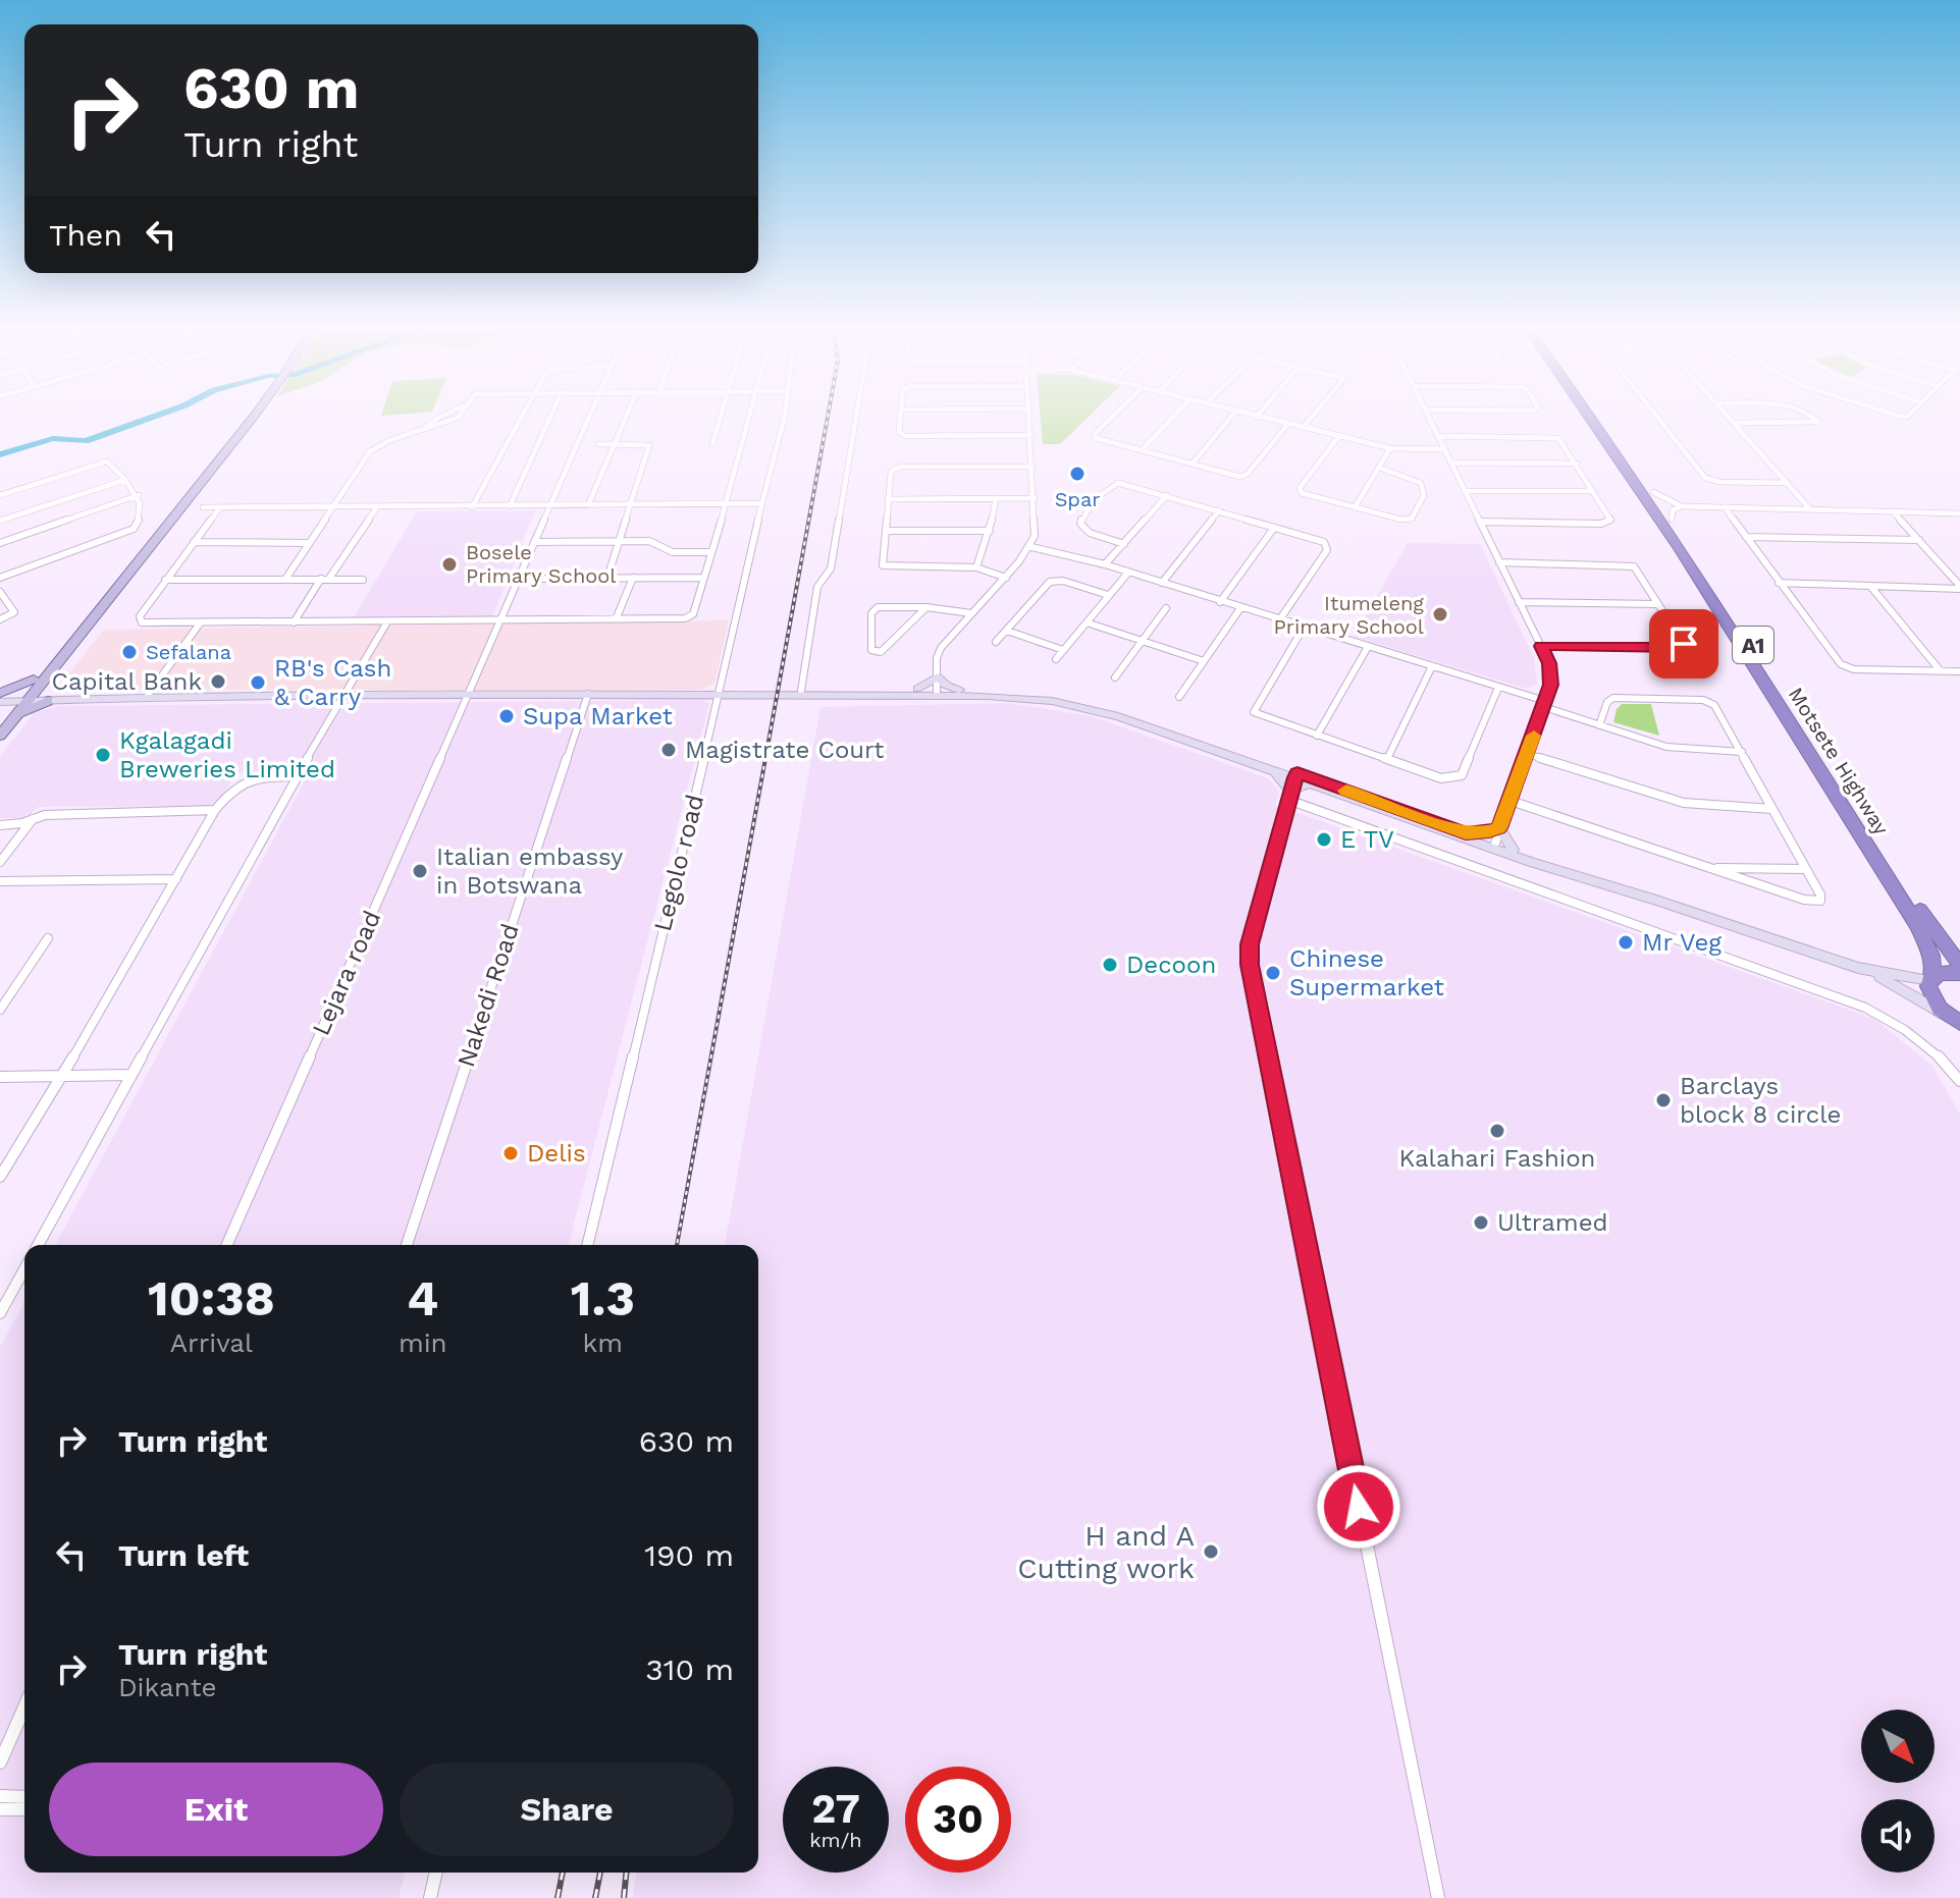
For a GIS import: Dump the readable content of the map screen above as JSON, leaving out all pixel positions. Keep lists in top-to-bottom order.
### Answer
{
  "streets": {
    "highway": ["A1", "Motsete Highway"],
    "street": ["Legolo road", "Lejara road", "Nakedi Road"]
  },
  "crossings": [
    ["A1", "Motsete Highway"]
  ],
  "places": [
    "Spar",
    "Bosele Primary School",
    "Itumeleng Primary School",
    "Sefalana",
    "Capital Bank",
    "RB's Cash & Carry",
    "Supa Market",
    "Magistrate Court",
    "Kgalagadi Breweries Limited",
    "E TV",
    "Italian embassy in Botswana",
    "Mr Veg",
    "Decoon",
    "Chinese Supermarket",
    "Barclays block 8 circle",
    "Kalahari Fashion",
    "Delis",
    "Ultramed",
    "H and A Cutting work"
  ],
  "north": "bottom right",
  "page": {
    "turn": ["630 m", "Turn right"],
    "then": "Then",
    "eta": [
      "10:38",
      "Arrival",
      "4",
      "min",
      "1.3",
      "km"
    ],
    "list": [
      {
        "name": "Turn right",
        "value": "630 m"
      },
      {
        "name": "Turn left",
        "value": "190 m"
      },
      {
        "name": "Turn right",
        "note": "Dikante",
        "value": "310 m"
      }
    ],
    "buttons": ["Exit", "Share"],
    "speed": "27 km/h",
    "limit": "30"
  }
}
